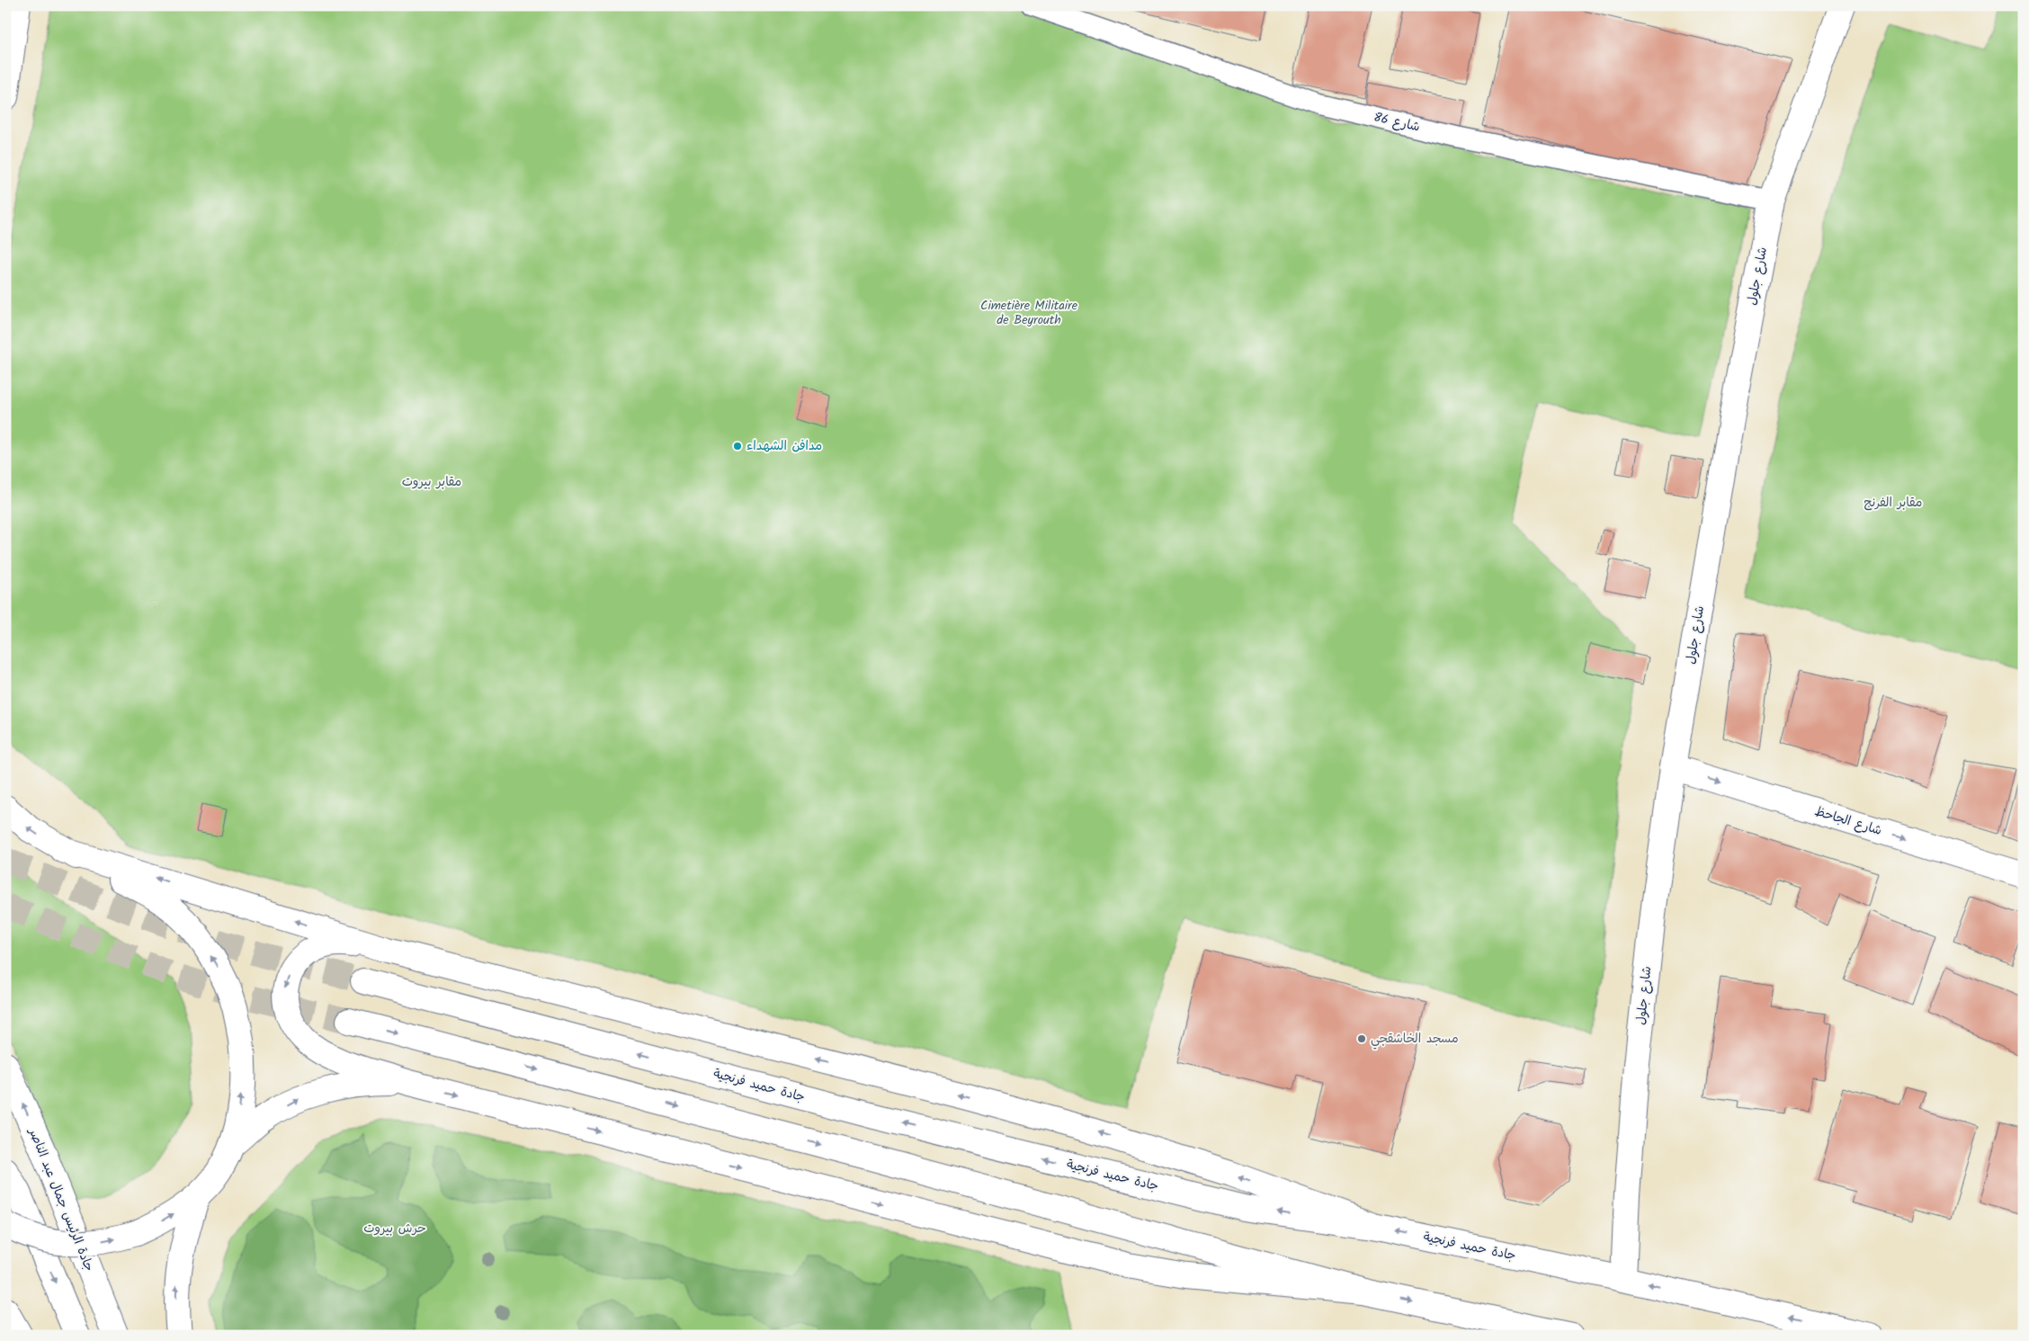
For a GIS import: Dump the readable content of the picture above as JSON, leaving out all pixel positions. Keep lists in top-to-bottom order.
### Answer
{
  "streets": {
    "main road": [
      "شارع جلول",
      "شارع الجاحظ",
      "جادة حميد فرنجية",
      "جادة الرئيس جمال عبد الناصر"
    ],
    "street": ["شارع 86"]
  },
  "crossings": [
    ["شارع 86", "شارع جلول"],
    ["شارع جلول", "شارع الجاحظ"],
    ["شارع جلول", "جادة حميد فرنجية"]
  ],
  "one_way": ["شارع الجاحظ"],
  "parks": [
    "Cimetière Militaire de Beyrouth",
    "مقابر بيروت",
    "مقابر الفرنج",
    "حرش بيروت"
  ],
  "places": ["مدافن الشهداء", "مسجد الخاشقجي"]
}
